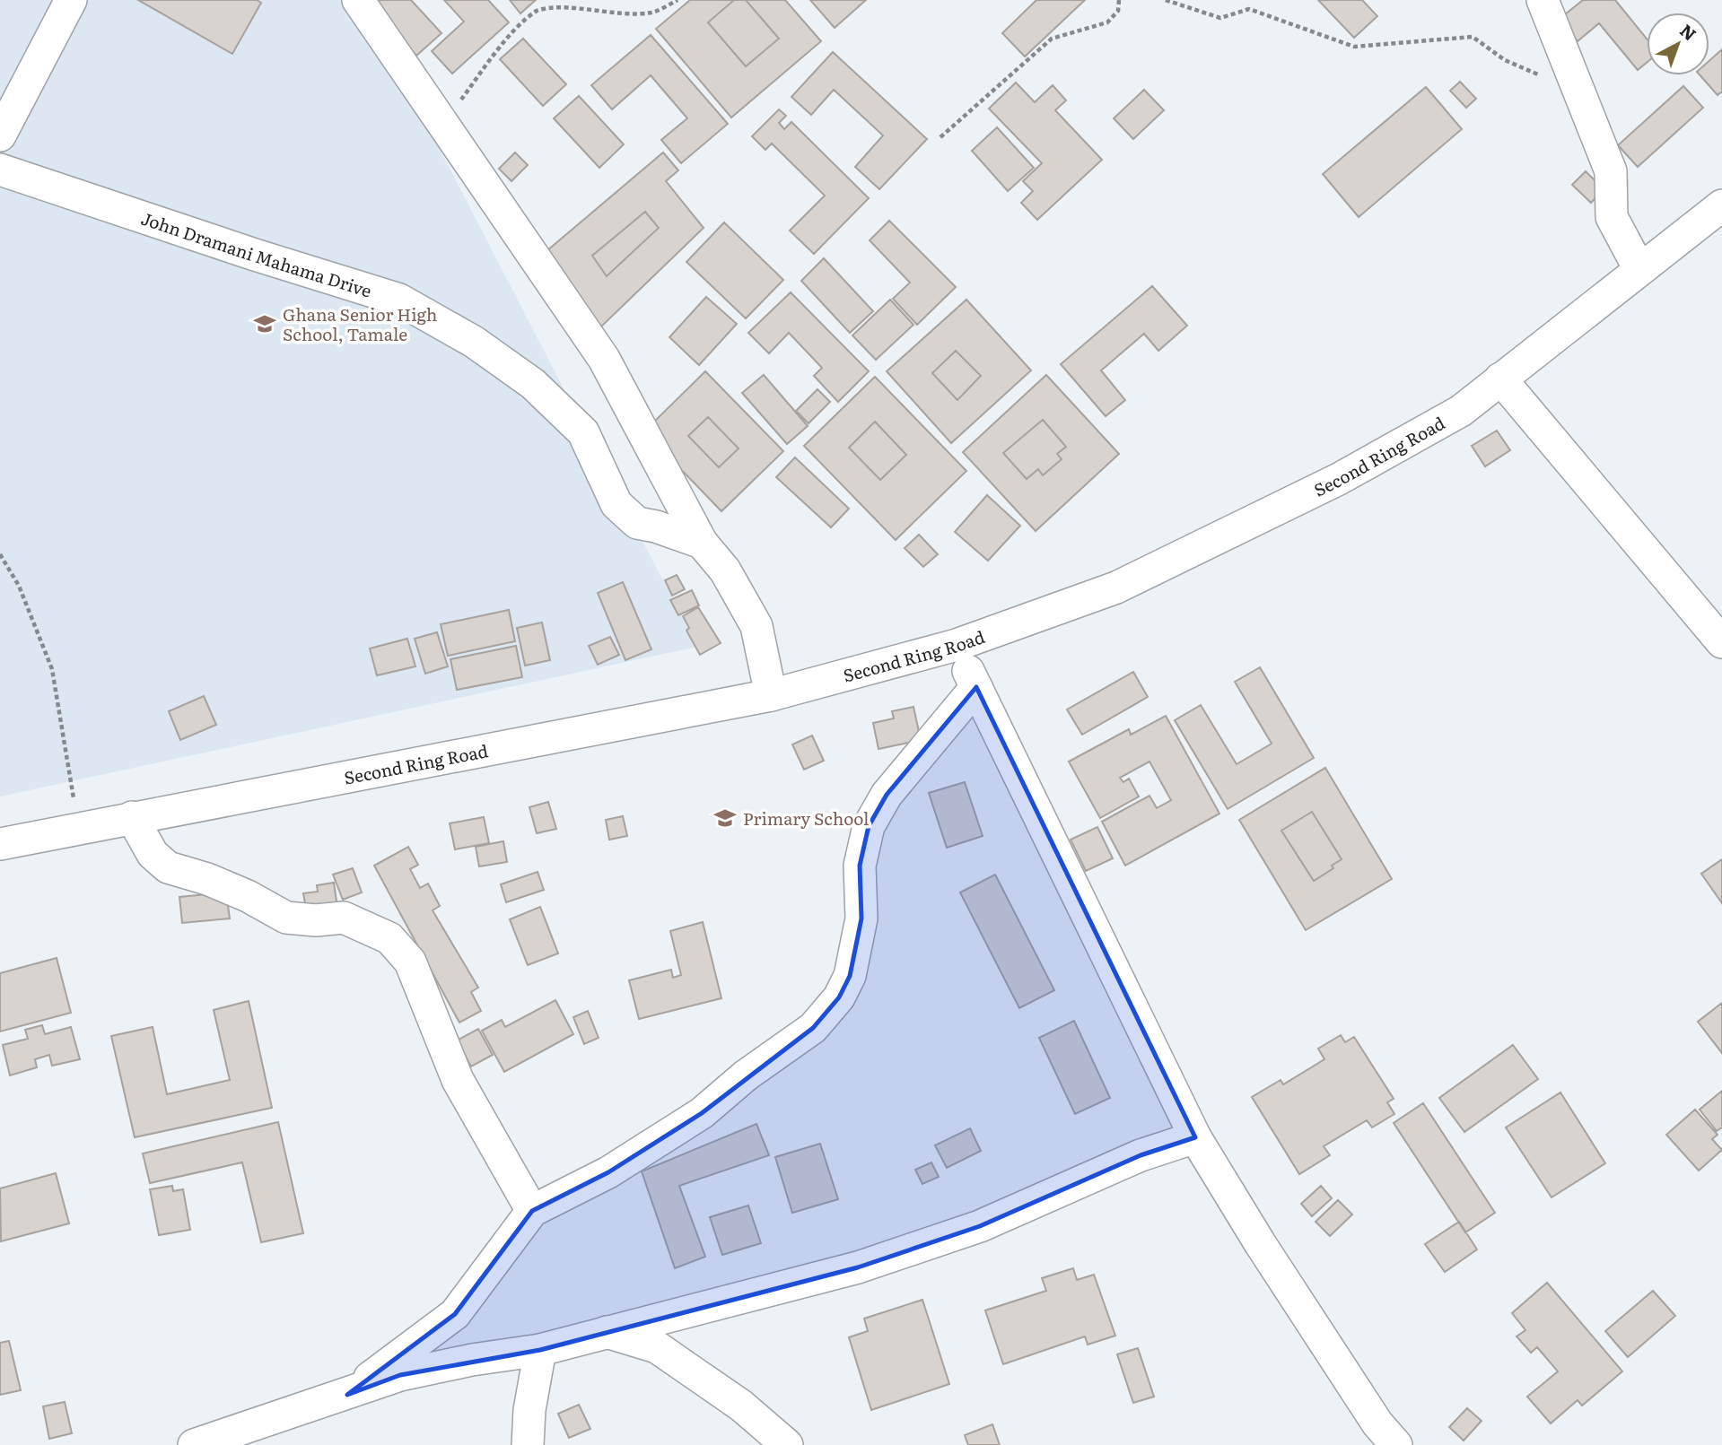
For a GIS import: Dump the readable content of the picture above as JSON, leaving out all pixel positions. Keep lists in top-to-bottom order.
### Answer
{
  "streets": {
    "street": ["John Dramani Mahama Drive", "Second Ring Road"]
  },
  "places": {
    "school or university": ["Ghana Senior High School, Tamale", "Primary School"]
  },
  "north": "top right"
}
